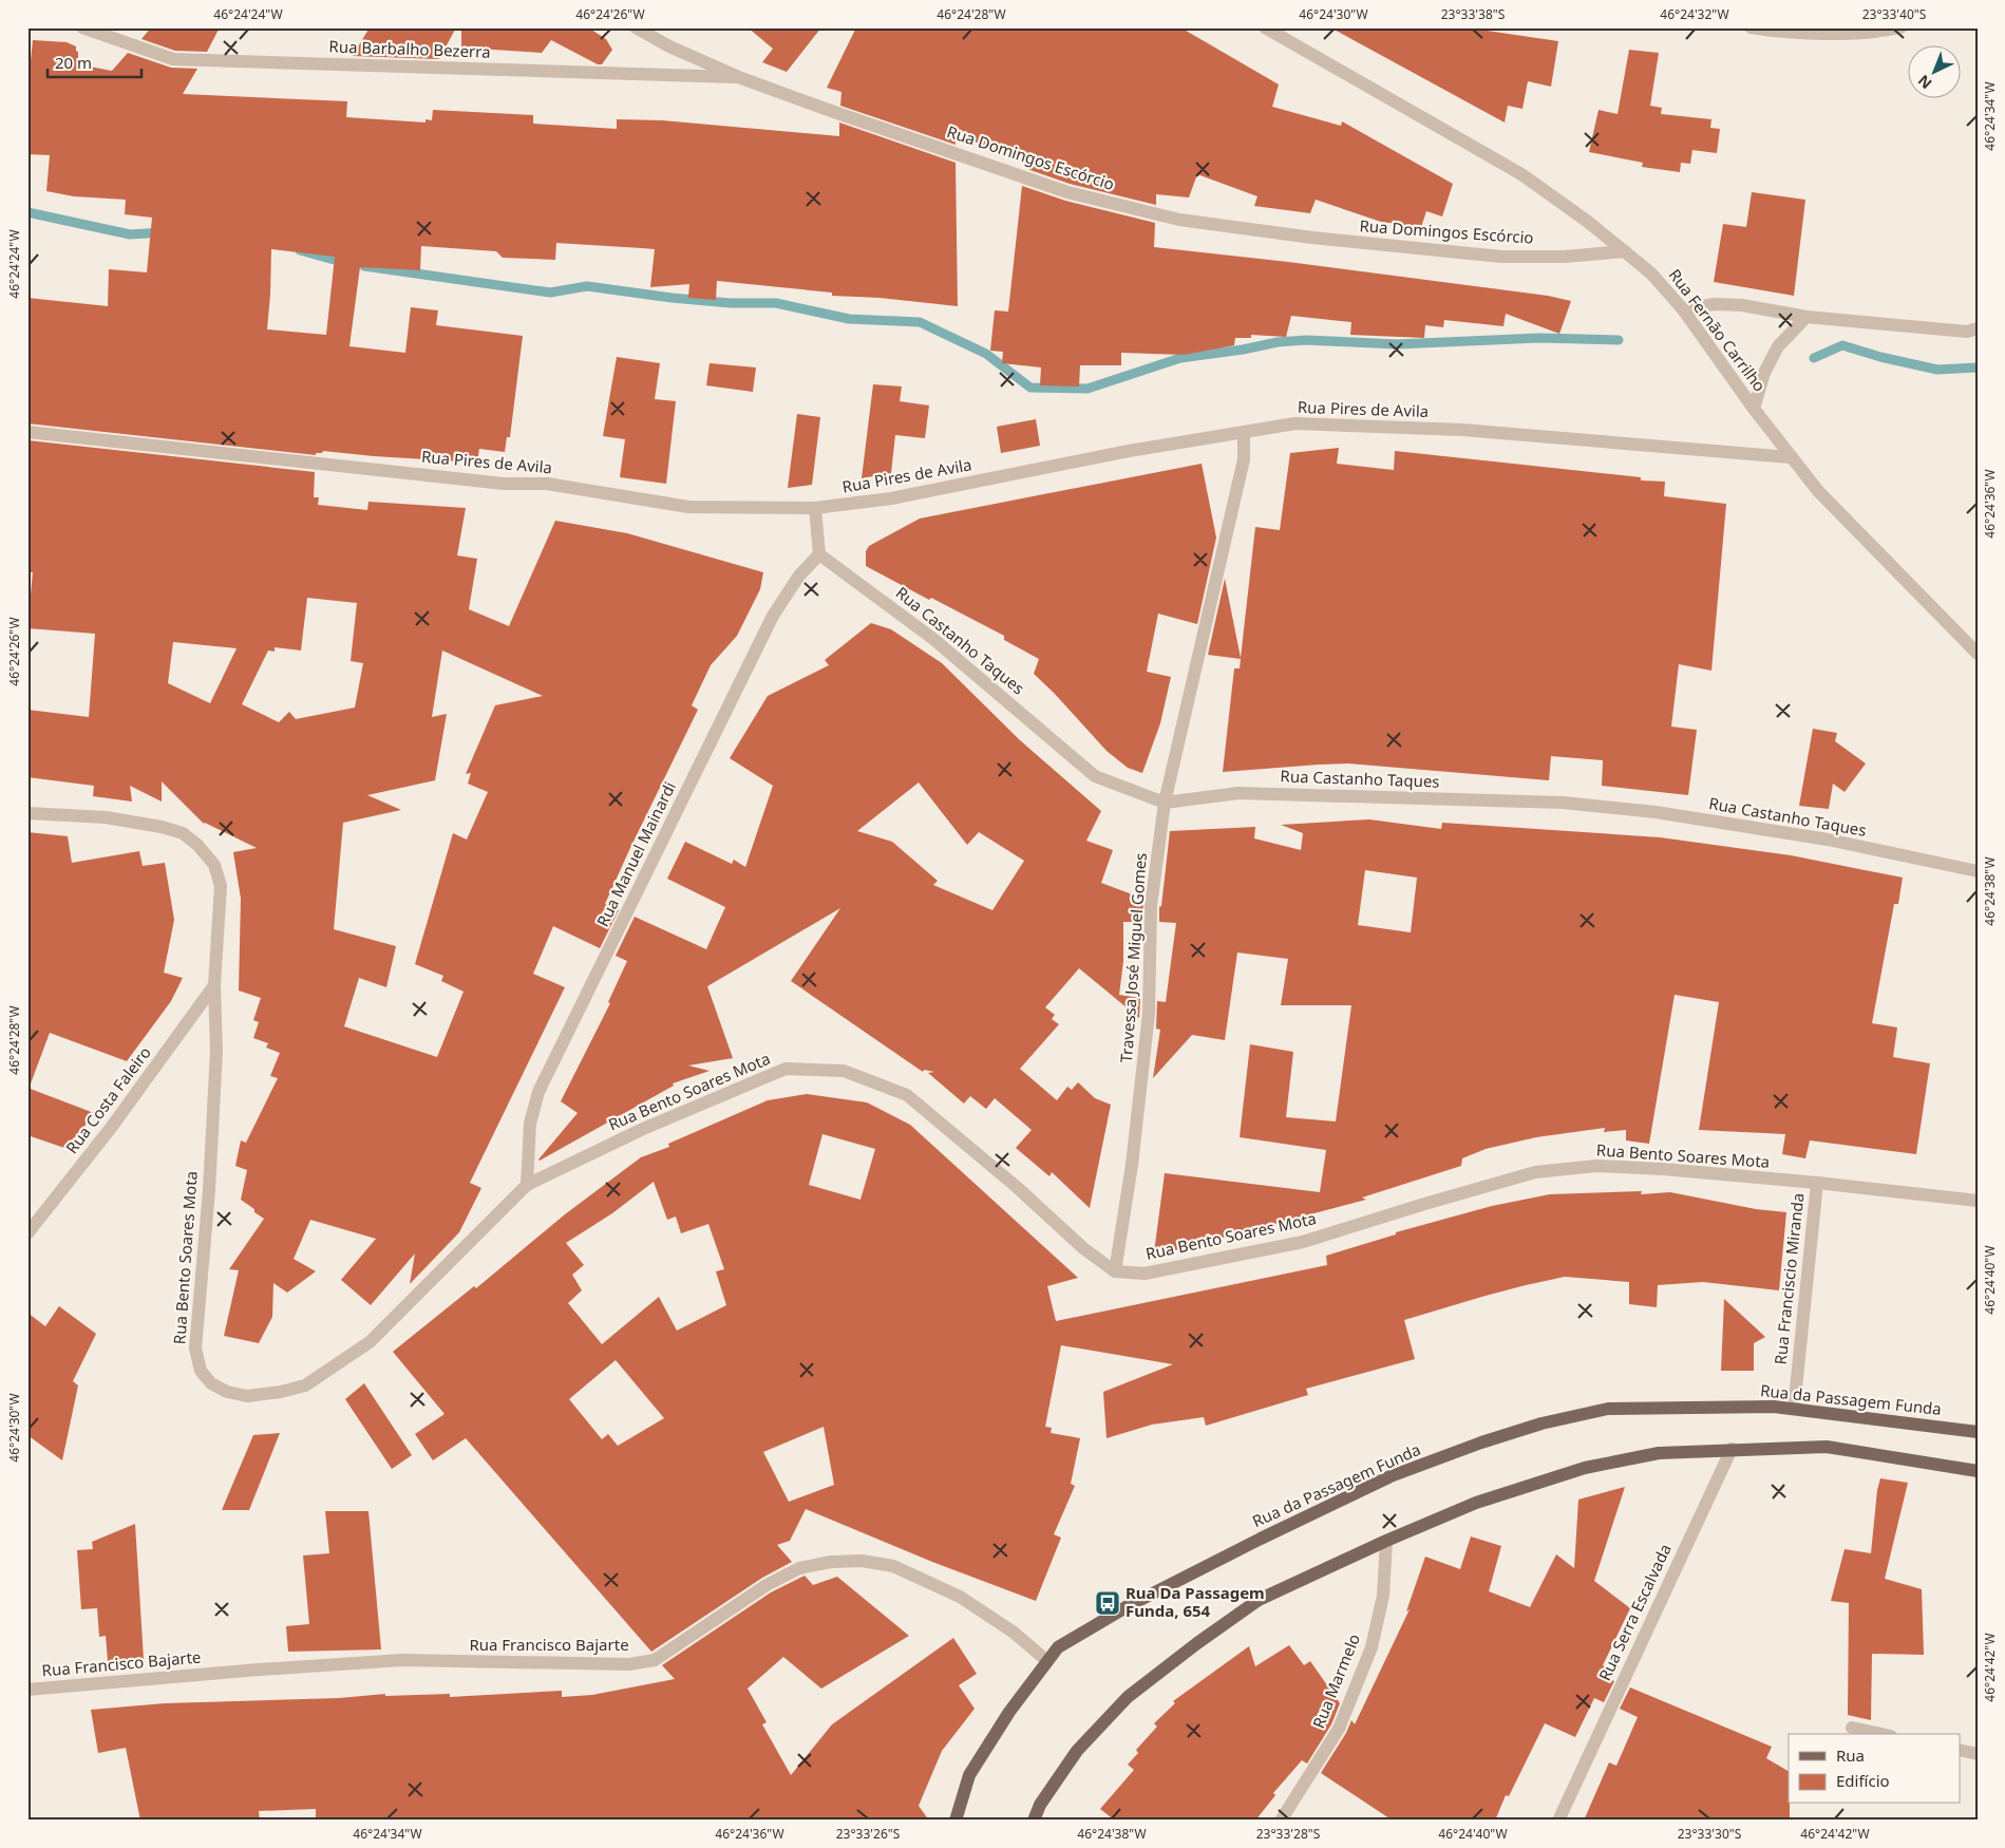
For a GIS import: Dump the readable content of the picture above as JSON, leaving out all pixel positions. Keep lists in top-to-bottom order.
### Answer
{
  "streets": {
    "main road": ["Rua da Passagem Funda"],
    "street": [
      "Rua Barbalho Bezerra",
      "Rua Domingos Escórcio",
      "Rua Fernão Carrilho",
      "Rua Pires de Avila",
      "Rua Castanho Taques",
      "Rua Manuel Mainardi",
      "Travessa José Miguel Gomes",
      "Rua Bento Soares Mota",
      "Rua Costa Faleiro",
      "Rua Franciscio Miranda",
      "Rua Serra Escalvada",
      "Rua Francisco Bajarte",
      "Rua Marmelo"
    ]
  },
  "crossings": [
    ["Rua Barbalho Bezerra", "Rua Domingos Escórcio"],
    ["Rua Domingos Escórcio", "Rua Fernão Carrilho"],
    ["Rua Fernão Carrilho", "Rua Pires de Avila"],
    ["Rua Pires de Avila", "Travessa José Miguel Gomes"],
    ["Rua Castanho Taques", "Rua Manuel Mainardi"],
    ["Rua Castanho Taques", "Travessa José Miguel Gomes"],
    ["Rua Manuel Mainardi", "Rua Bento Soares Mota"],
    ["Travessa José Miguel Gomes", "Rua Bento Soares Mota"],
    ["Rua Bento Soares Mota", "Rua Costa Faleiro"],
    ["Rua Bento Soares Mota", "Rua Franciscio Miranda"],
    ["Rua Franciscio Miranda", "Rua da Passagem Funda"],
    ["Rua da Passagem Funda", "Rua Francisco Bajarte"]
  ],
  "places": {
    "bus stop": ["Rua Da Passagem Funda, 654"]
  },
  "legend": ["Rua", "Edifício"],
  "scale_bar": "20 m",
  "north": "bottom left",
  "coordinates": [
    "46°24'24\"W",
    "46°24'26\"W",
    "46°24'28\"W",
    "46°24'30\"W",
    "23°33'38\"S",
    "46°24'32\"W",
    "23°33'40\"S",
    "46°24'34\"W",
    "46°24'36\"W",
    "46°24'38\"W",
    "46°24'40\"W",
    "46°24'42\"W",
    "23°33'26\"S",
    "23°33'28\"S",
    "23°33'30\"S"
  ]
}
